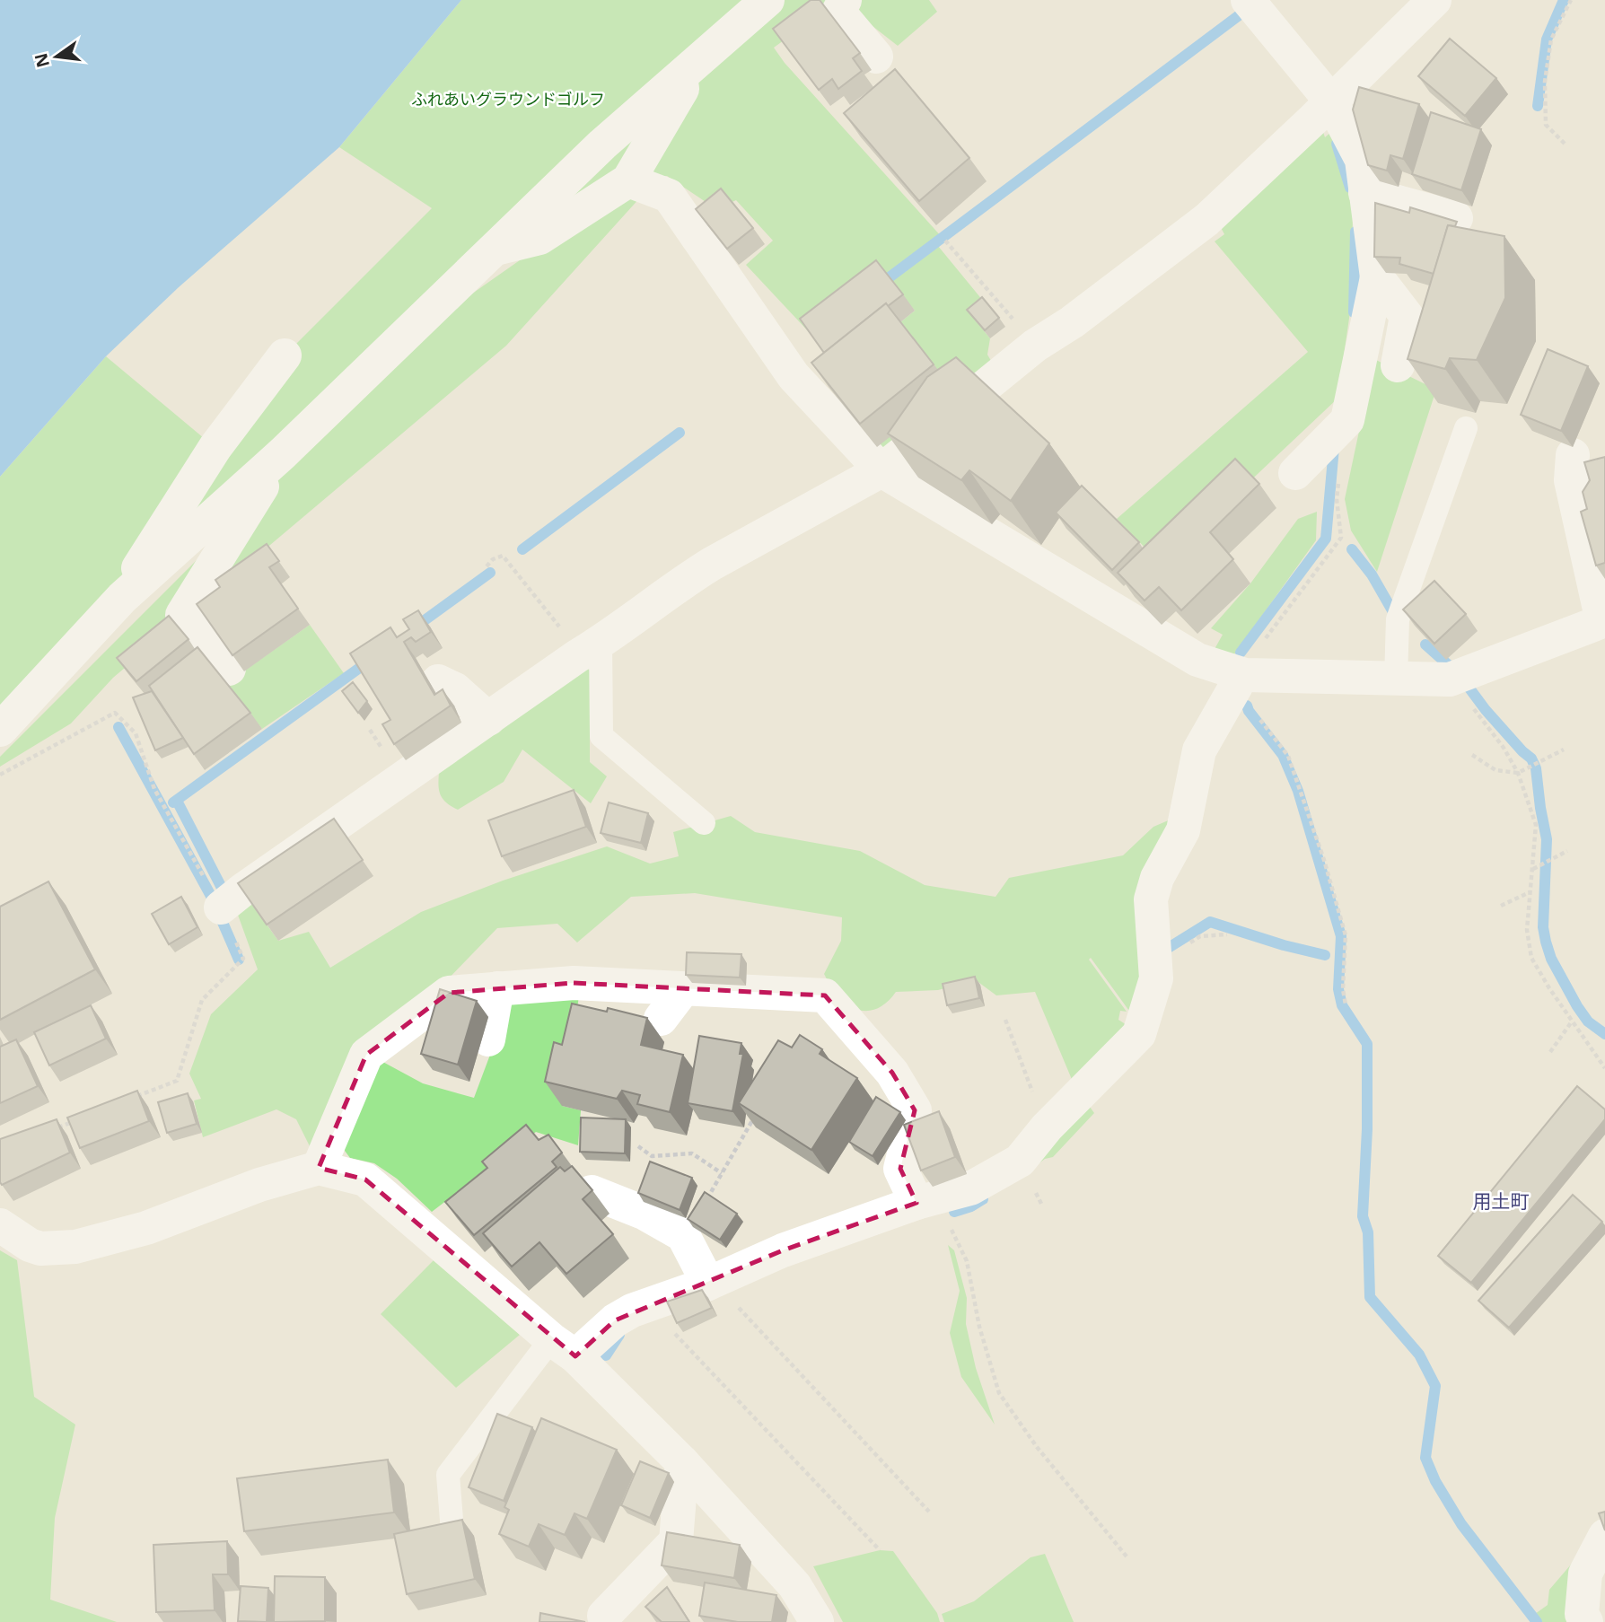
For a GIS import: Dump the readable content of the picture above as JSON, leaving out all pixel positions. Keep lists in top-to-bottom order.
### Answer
{
  "districts": ["用土町"],
  "parks": ["ふれあいグラウンドゴルフ"],
  "north": "left"
}
